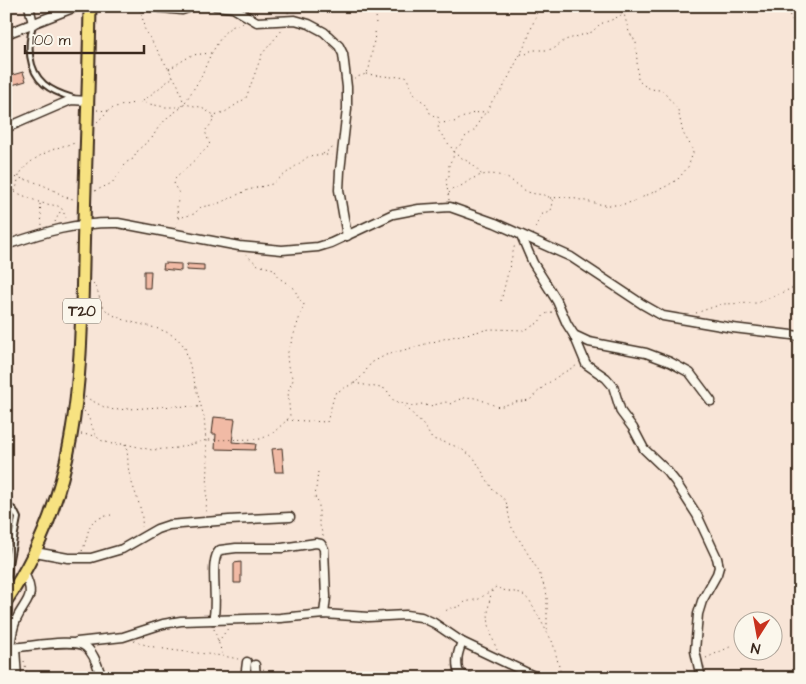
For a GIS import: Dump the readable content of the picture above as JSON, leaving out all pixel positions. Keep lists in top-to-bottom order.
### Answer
{
  "streets": {
    "main road": ["T20"]
  },
  "scale_bar": "100 m",
  "north": "bottom"
}
